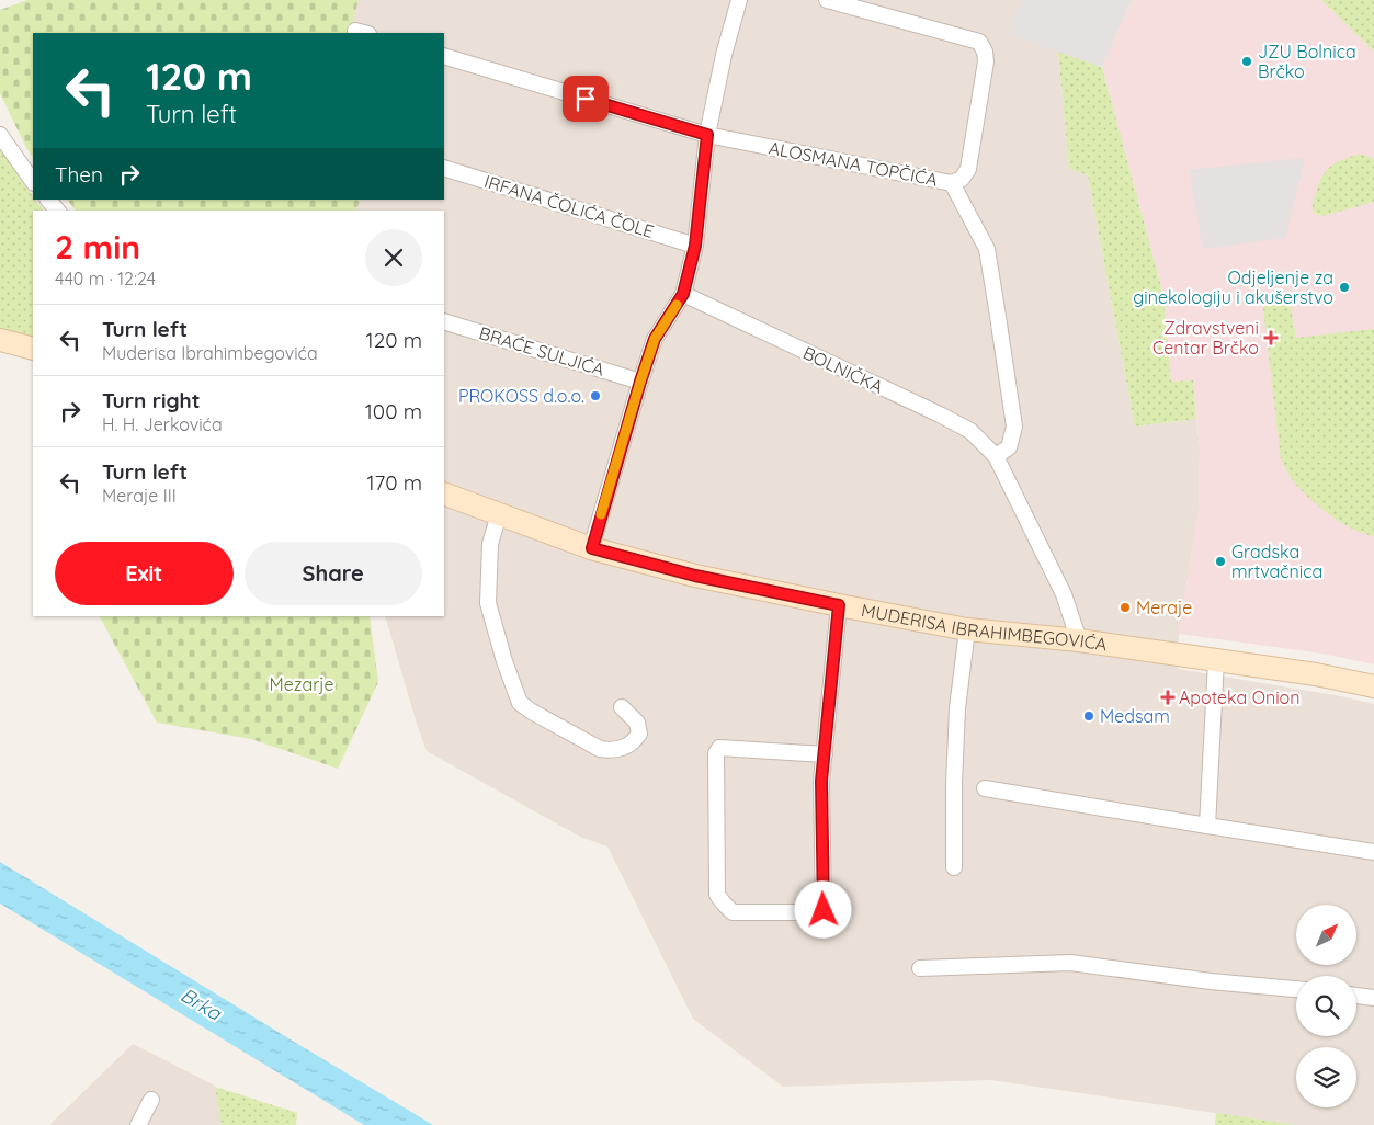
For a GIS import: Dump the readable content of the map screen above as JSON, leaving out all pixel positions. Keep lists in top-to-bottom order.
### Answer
{
  "streets": {
    "main road": ["MUDERISA IBRAHIMBEGOVIĆA"],
    "street": [
      "ALOSMANA TOPČIĆA",
      "IRFANA ČOLIĆA ČOLE",
      "BRAĆE SULJIĆA",
      "BOLNIČKA"
    ]
  },
  "crossings": [
    ["BOLNIČKA", "MUDERISA IBRAHIMBEGOVIĆA"]
  ],
  "water": ["Brka"],
  "parks": ["Mezarje"],
  "places": {
    "other": [
      "JZU Bolnica Brčko",
      "Odjeljenje za ginekologiju i akušerstvo",
      "PROKOSS d.o.o.",
      "Gradska mrtvačnica",
      "Meraje",
      "Medsam"
    ],
    "health": ["Zdravstveni Centar Brčko", "Apoteka Onion"]
  },
  "north": "top right",
  "page": {
    "turn": ["120 m", "Turn left"],
    "then": "Then",
    "heading": ["2 min", "440 m · 12:24"],
    "list": [
      {
        "name": "Turn left",
        "note": "Muderisa Ibrahimbegovića",
        "value": "120 m"
      },
      {
        "name": "Turn right",
        "note": "H. H. Jerkovića",
        "value": "100 m"
      },
      {
        "name": "Turn left",
        "note": "Meraje III",
        "value": "170 m"
      }
    ],
    "buttons": ["Exit", "Share"]
  }
}
